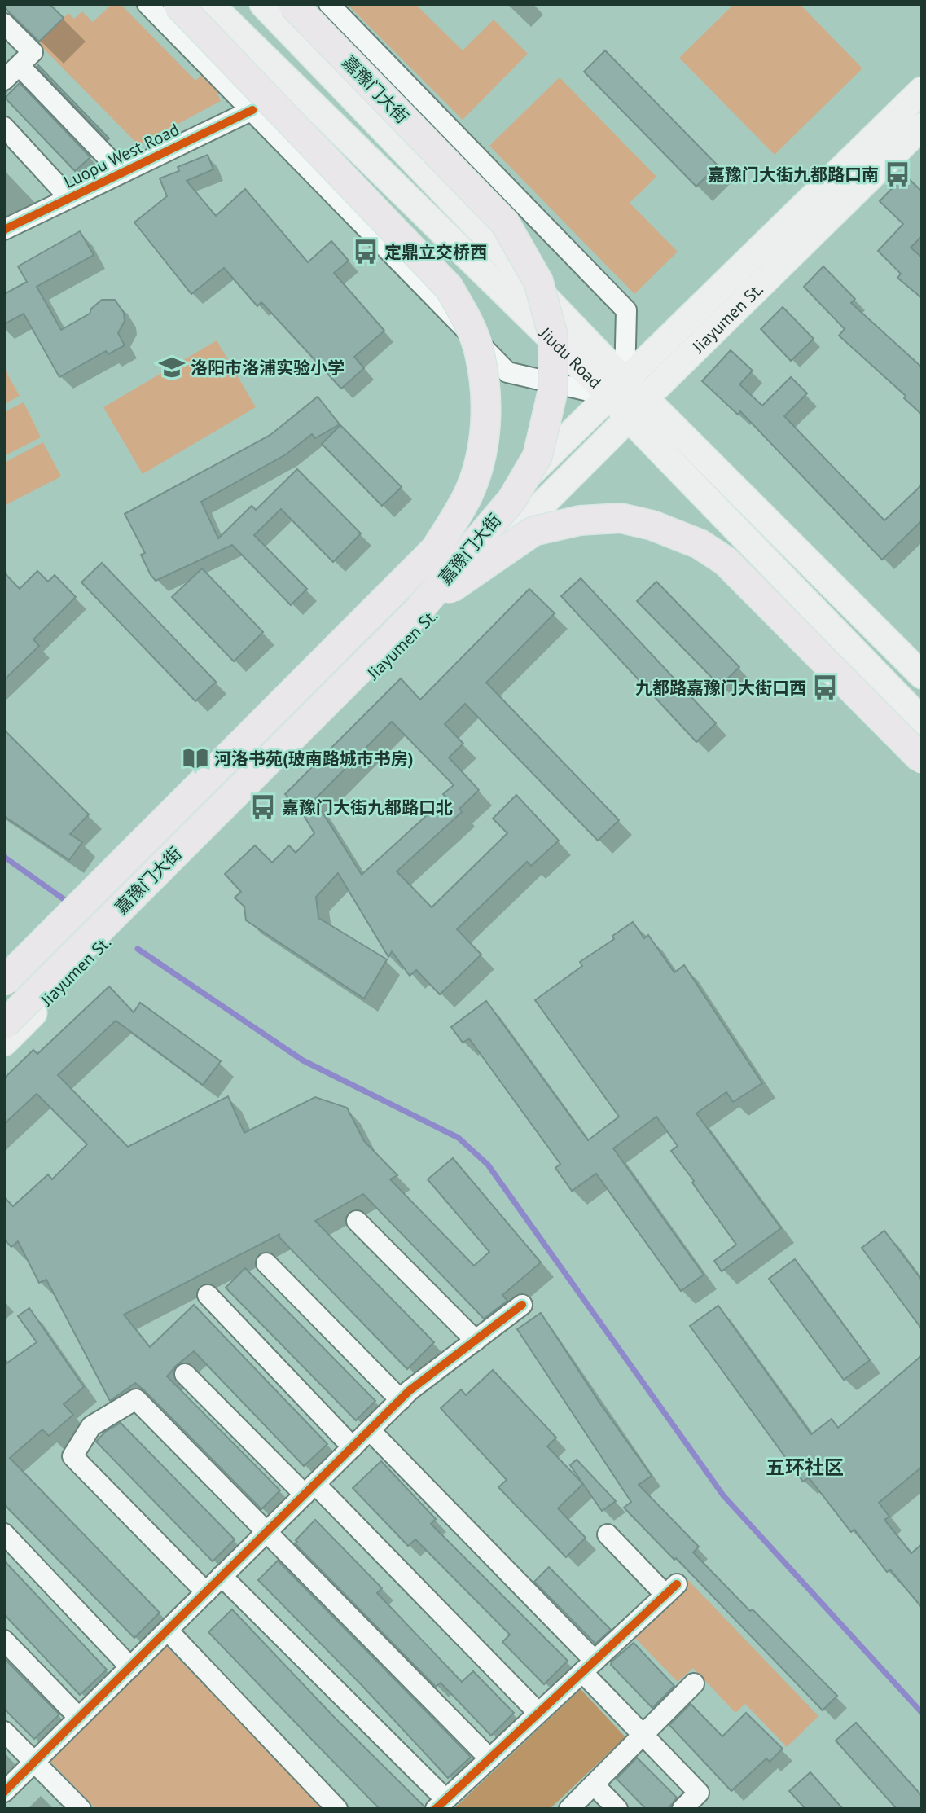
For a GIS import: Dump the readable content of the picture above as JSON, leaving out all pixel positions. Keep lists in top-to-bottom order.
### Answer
{
  "streets": {
    "highway": ["嘉豫门大街"],
    "main road": ["Jiayumen St.", "Jiudu Road"],
    "street": ["Luopu West Road"]
  },
  "crossings": [
    ["嘉豫门大街", "Jiayumen St."],
    ["Jiayumen St.", "Jiudu Road"]
  ],
  "districts": ["五环社区"],
  "places": {
    "bus stop": [
      "嘉豫门大街九都路口南",
      "定鼎立交桥西",
      "九都路嘉豫门大街口西",
      "嘉豫门大街九都路口北"
    ],
    "school or university": ["洛阳市洛浦实验小学"],
    "library": ["河洛书苑(玻南路城市书房)"]
  }
}
